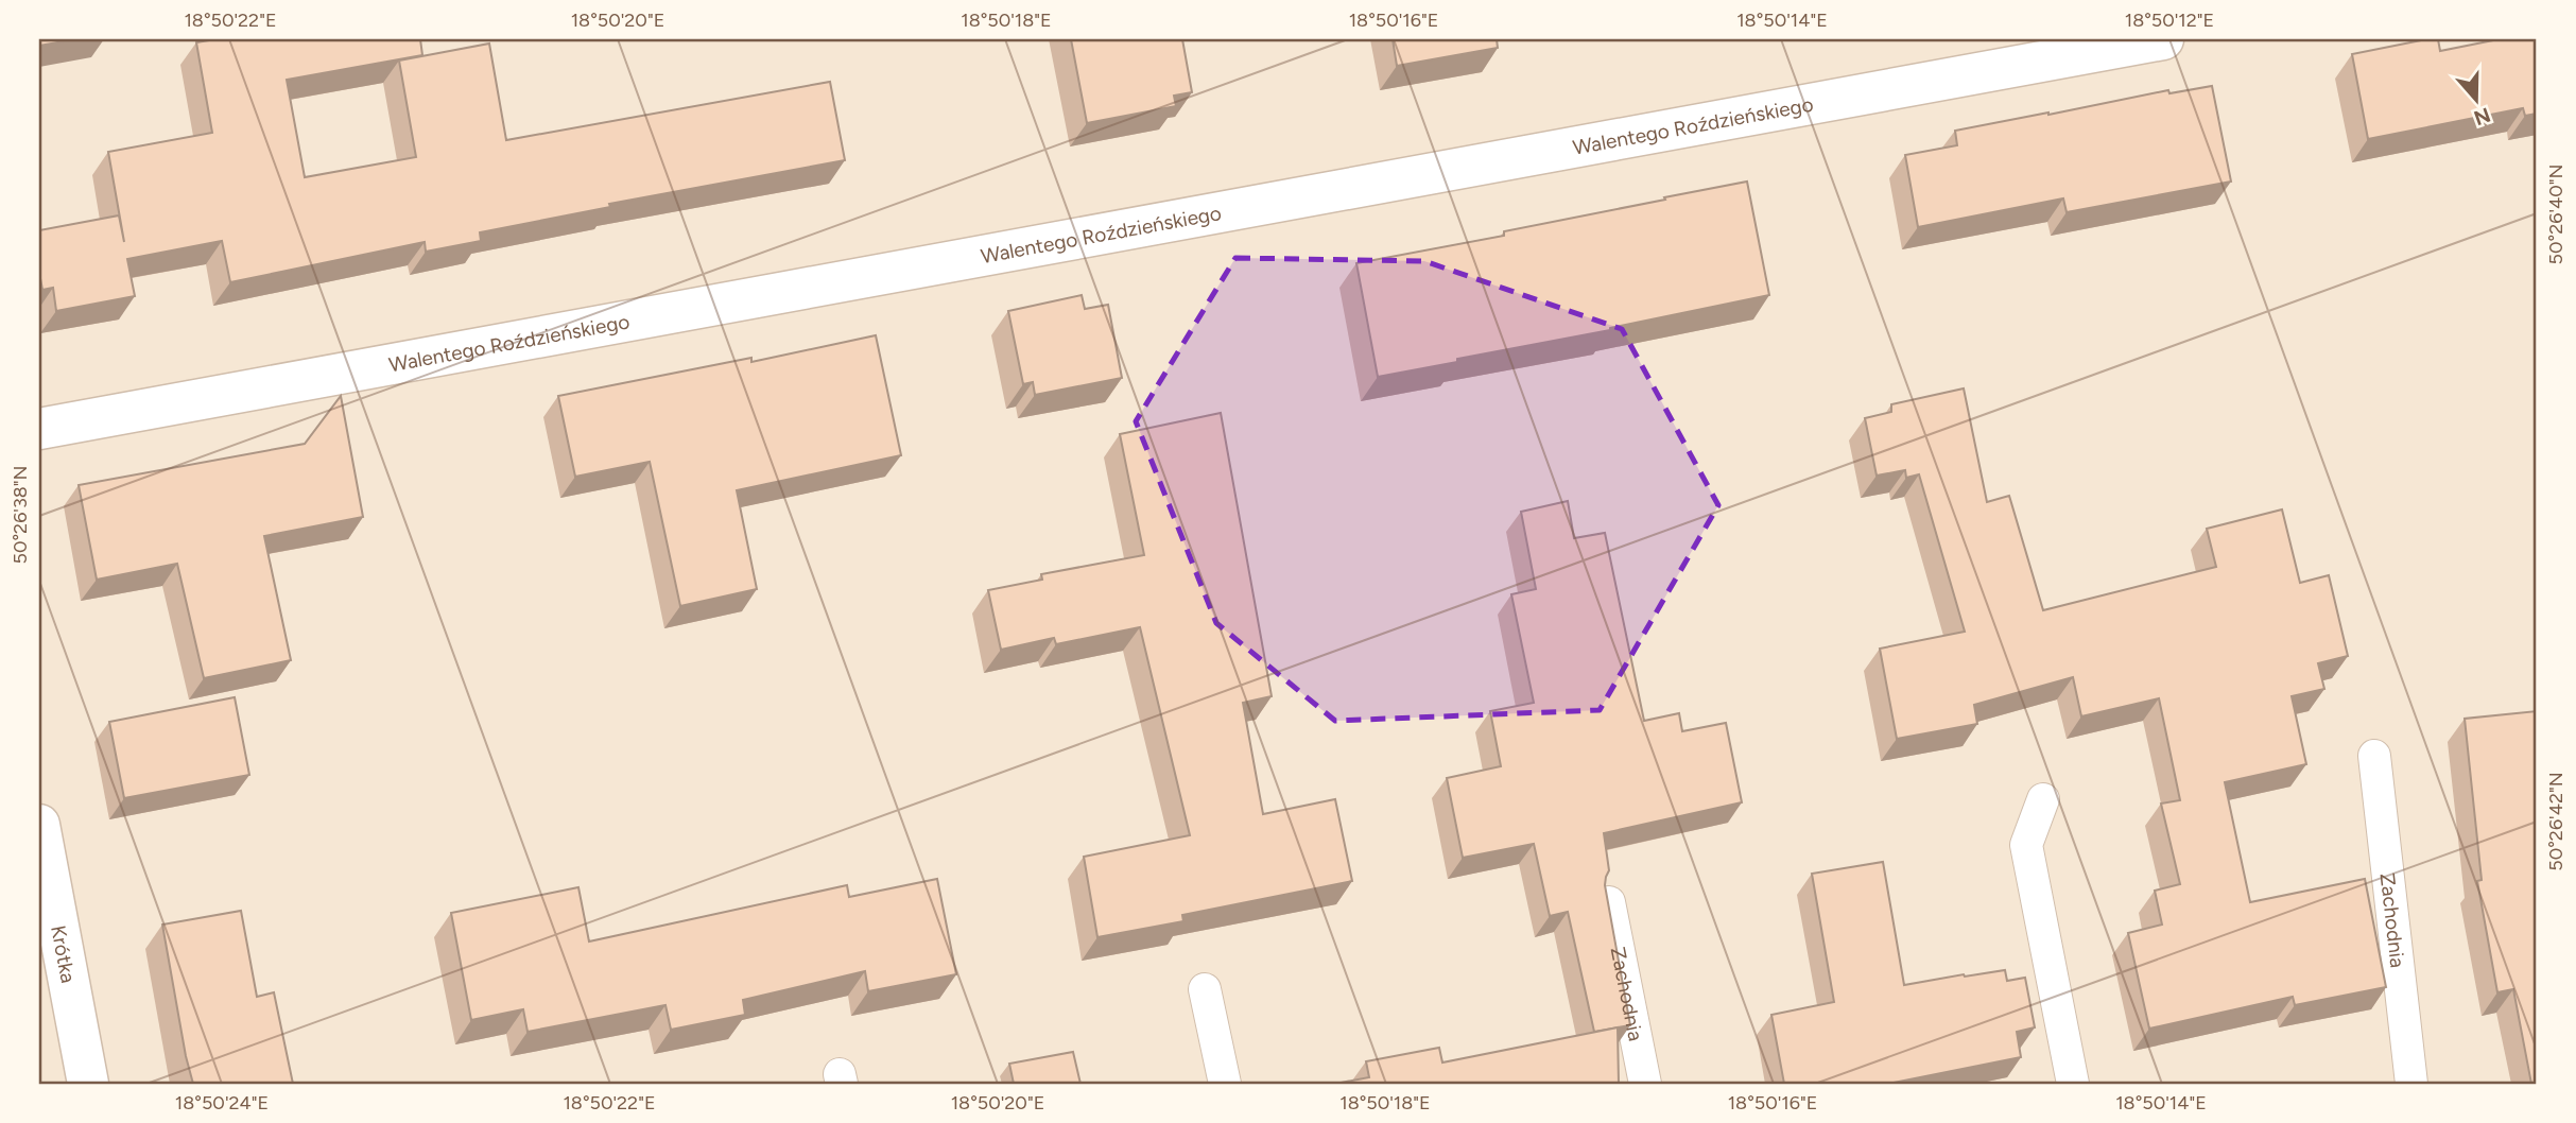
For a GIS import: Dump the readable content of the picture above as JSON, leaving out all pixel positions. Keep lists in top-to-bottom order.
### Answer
{
  "streets": {
    "street": ["Walentego Roździeńskiego", "Krótka"],
    "lane": ["Zachodnia"]
  },
  "north": "bottom",
  "coordinates": [
    "18°50'22\"E",
    "18°50'20\"E",
    "18°50'18\"E",
    "18°50'16\"E",
    "18°50'14\"E",
    "18°50'12\"E",
    "50°26'40\"N",
    "50°26'38\"N",
    "50°26'42\"N",
    "18°50'24\"E"
  ]
}
